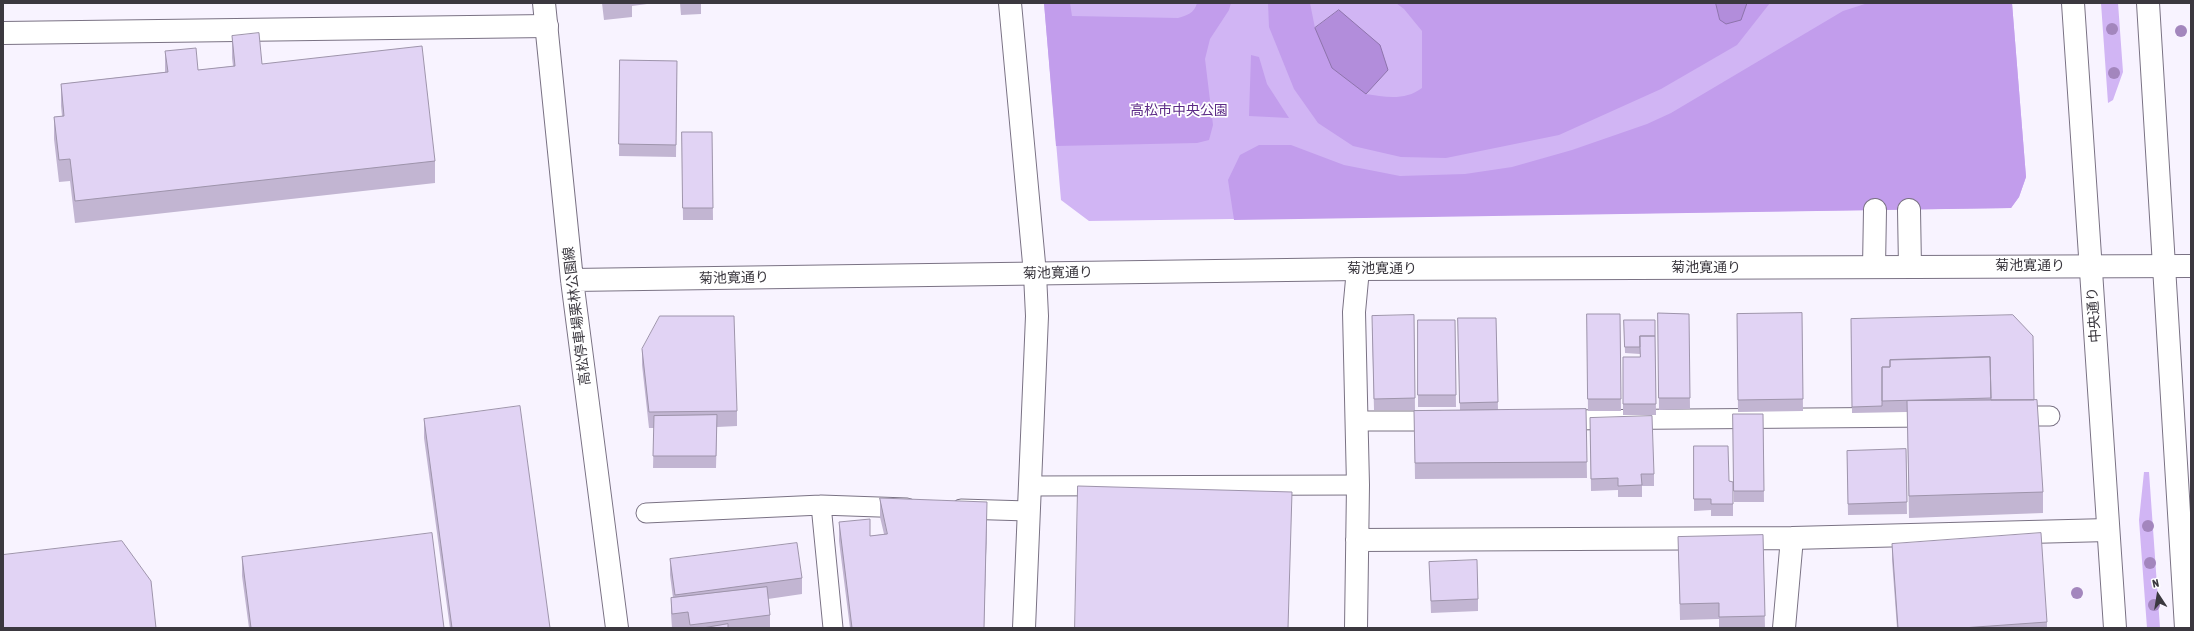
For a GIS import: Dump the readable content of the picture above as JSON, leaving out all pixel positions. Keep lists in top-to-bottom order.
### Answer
{
  "streets": {
    "main road": ["菊池寛通り", "中央通り", "高松停車場栗林公園線"]
  },
  "crossings": [
    ["菊池寛通り", "中央通り"],
    ["菊池寛通り", "高松停車場栗林公園線"]
  ],
  "parks": ["高松市中央公園"],
  "north": "top"
}
